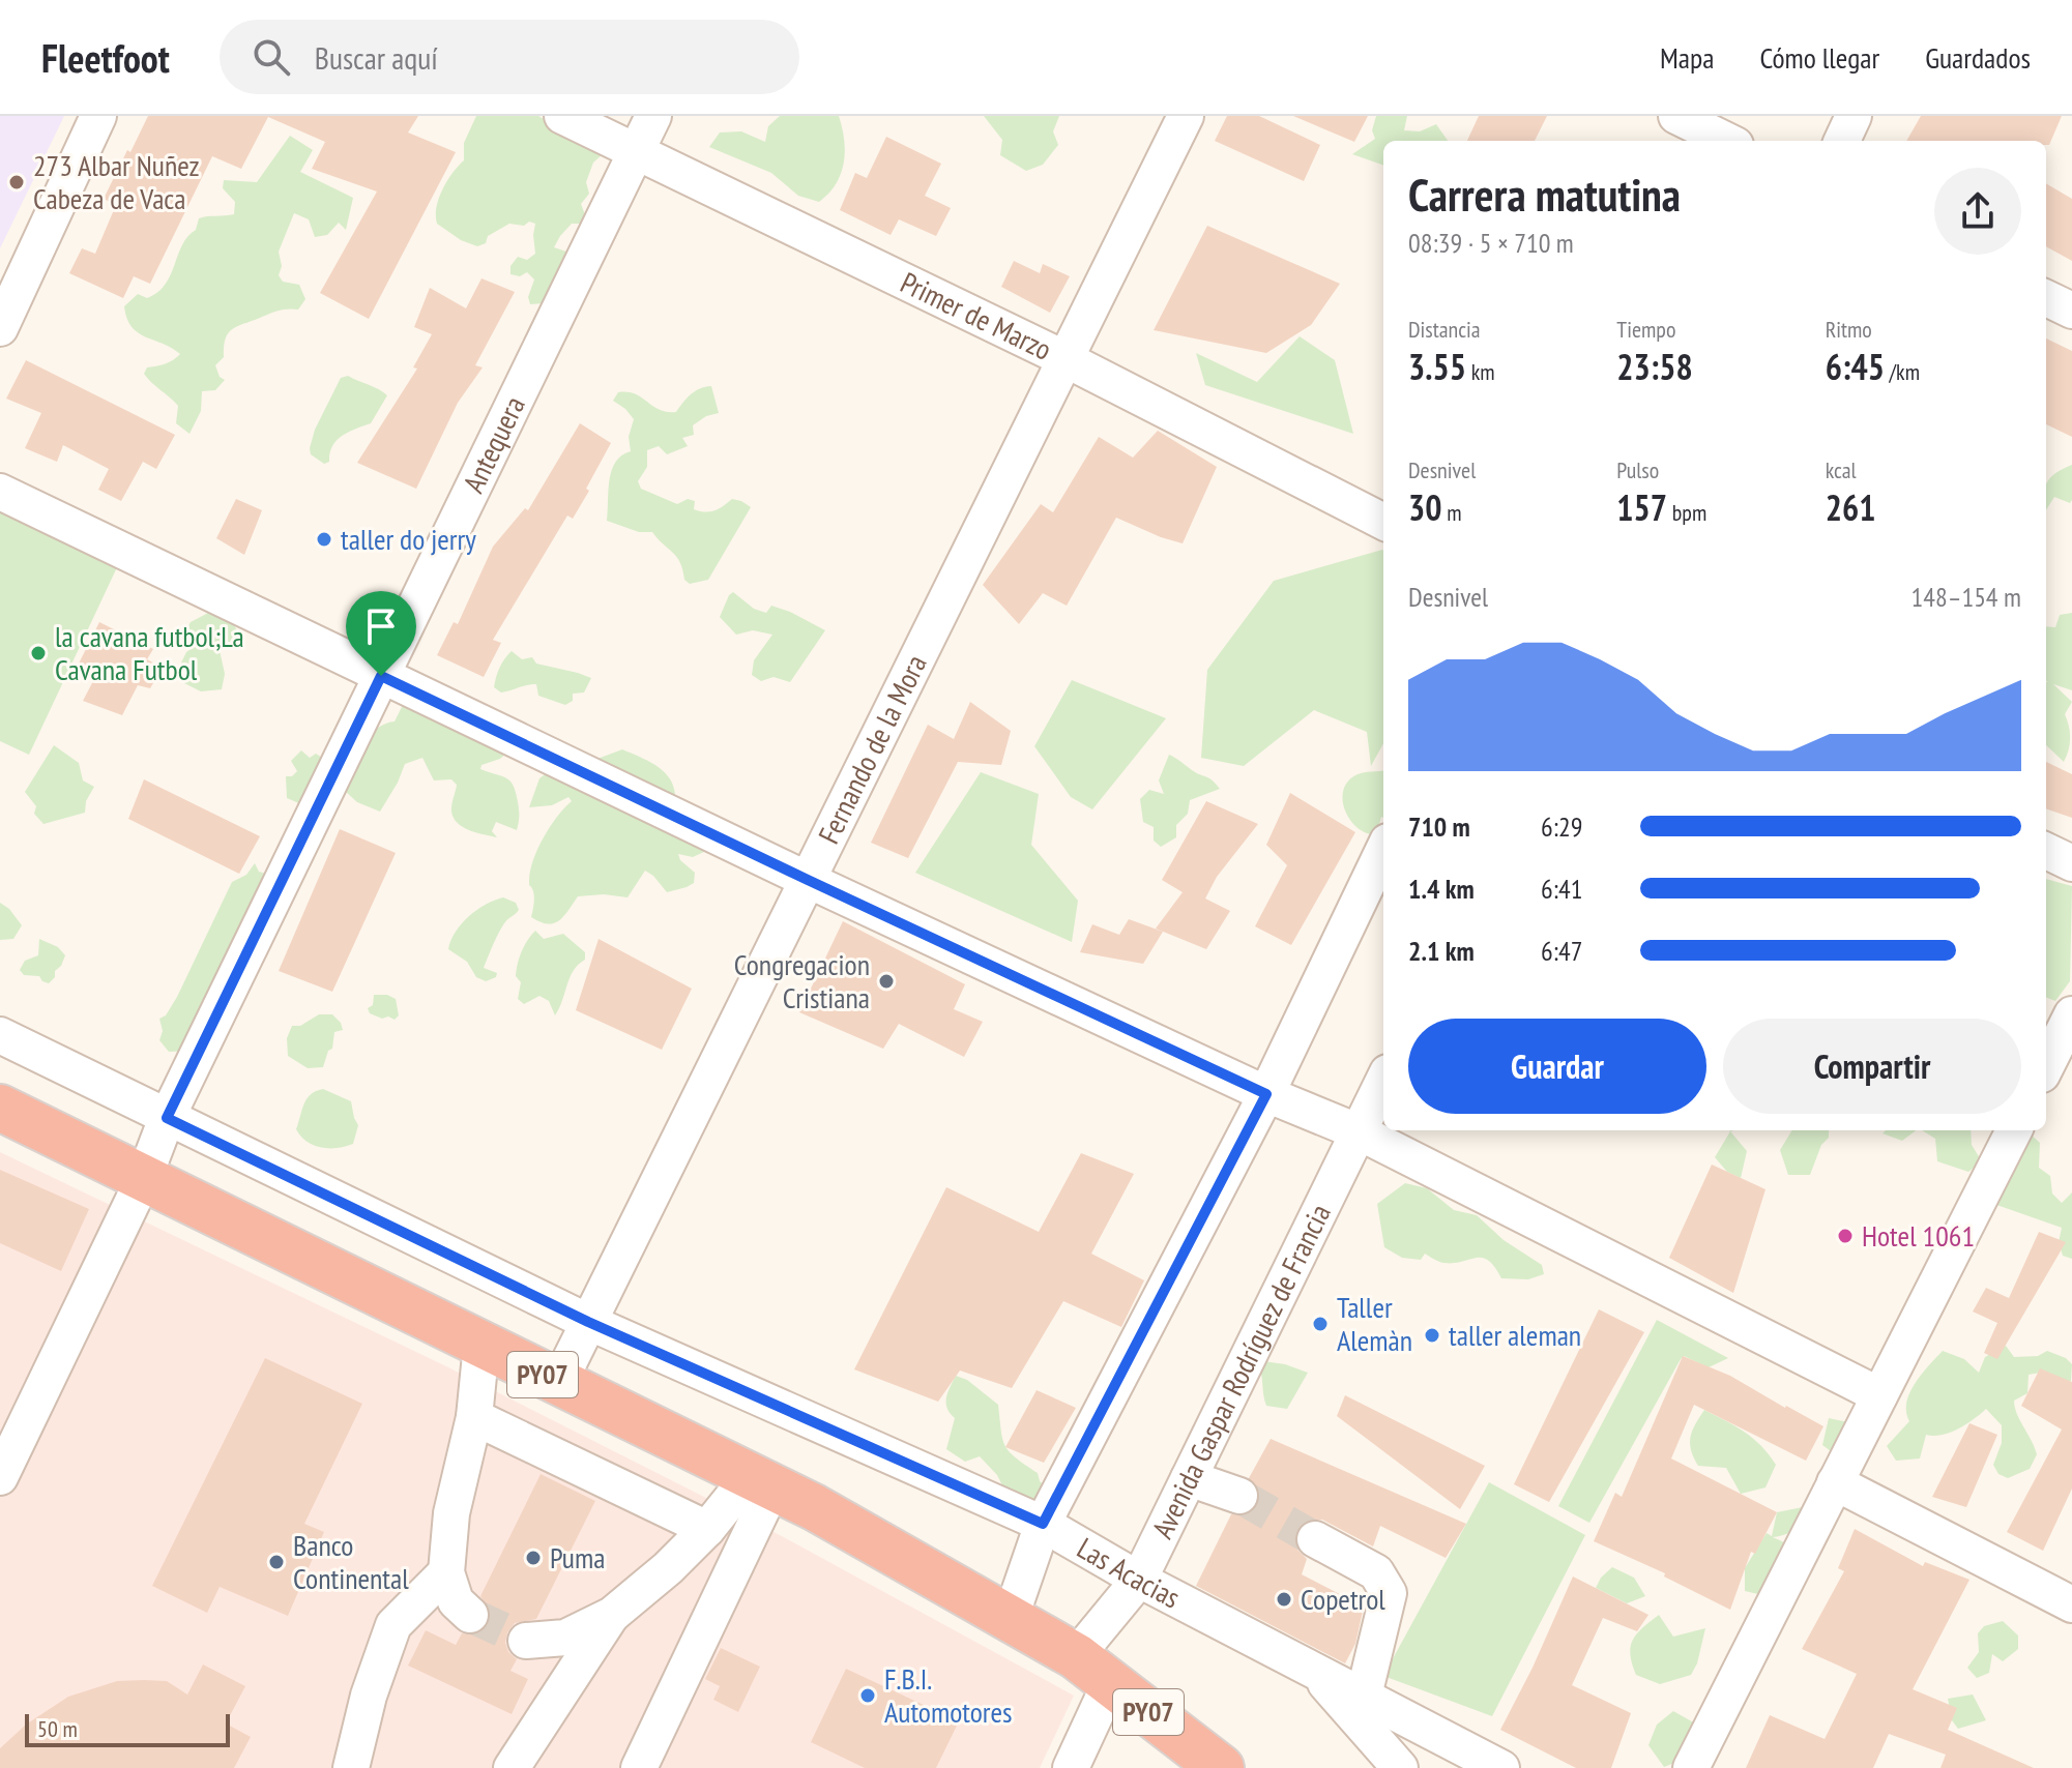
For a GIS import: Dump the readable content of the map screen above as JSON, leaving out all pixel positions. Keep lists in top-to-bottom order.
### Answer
{
  "streets": {
    "highway": ["PY07"],
    "street": [
      "Primer de Marzo",
      "Antequera",
      "Fernando de la Mora",
      "Avenida Gaspar Rodríguez de Francia",
      "Las Acacias"
    ]
  },
  "crossings": [
    ["Primer de Marzo", "Antequera"],
    ["Primer de Marzo", "Fernando de la Mora"],
    ["Antequera", "PY07"],
    ["Antequera", "Las Acacias"],
    ["Fernando de la Mora", "PY07"],
    ["Fernando de la Mora", "Las Acacias"],
    ["Avenida Gaspar Rodríguez de Francia", "PY07"],
    ["Avenida Gaspar Rodríguez de Francia", "Las Acacias"]
  ],
  "places": [
    "273 Albar Nuñez Cabeza de Vaca",
    "taller do jerry",
    "la cavana futbol;La Cavana Futbol",
    "Congregacion Cristiana",
    "Hotel 1061",
    "Taller Alemàn",
    "taller aleman",
    "Puma",
    "Banco Continental",
    "Copetrol",
    "F.B.I. Automotores"
  ],
  "scale_bar": "50 m",
  "page": {
    "header": "Fleetfoot",
    "search": "Buscar aquí",
    "nav": ["Mapa", "Cómo llegar", "Guardados"],
    "heading": ["Carrera matutina", "08:39 · 5 × 710 m"],
    "stats": [
      ["Distancia", "3.55 km"],
      ["Tiempo", "23:58"],
      ["Ritmo", "6:45 /km"],
      ["Desnivel", "30 m"],
      ["Pulso", "157 bpm"],
      ["kcal", "261"]
    ],
    "chart": ["Desnivel", "148–154 m"],
    "list": [
      {
        "name": "710 m",
        "note": "6:29"
      },
      {
        "name": "1.4 km",
        "note": "6:41"
      },
      {
        "name": "2.1 km",
        "note": "6:47"
      }
    ],
    "buttons": ["Guardar", "Compartir"],
    "scale": "50 m"
  }
}
